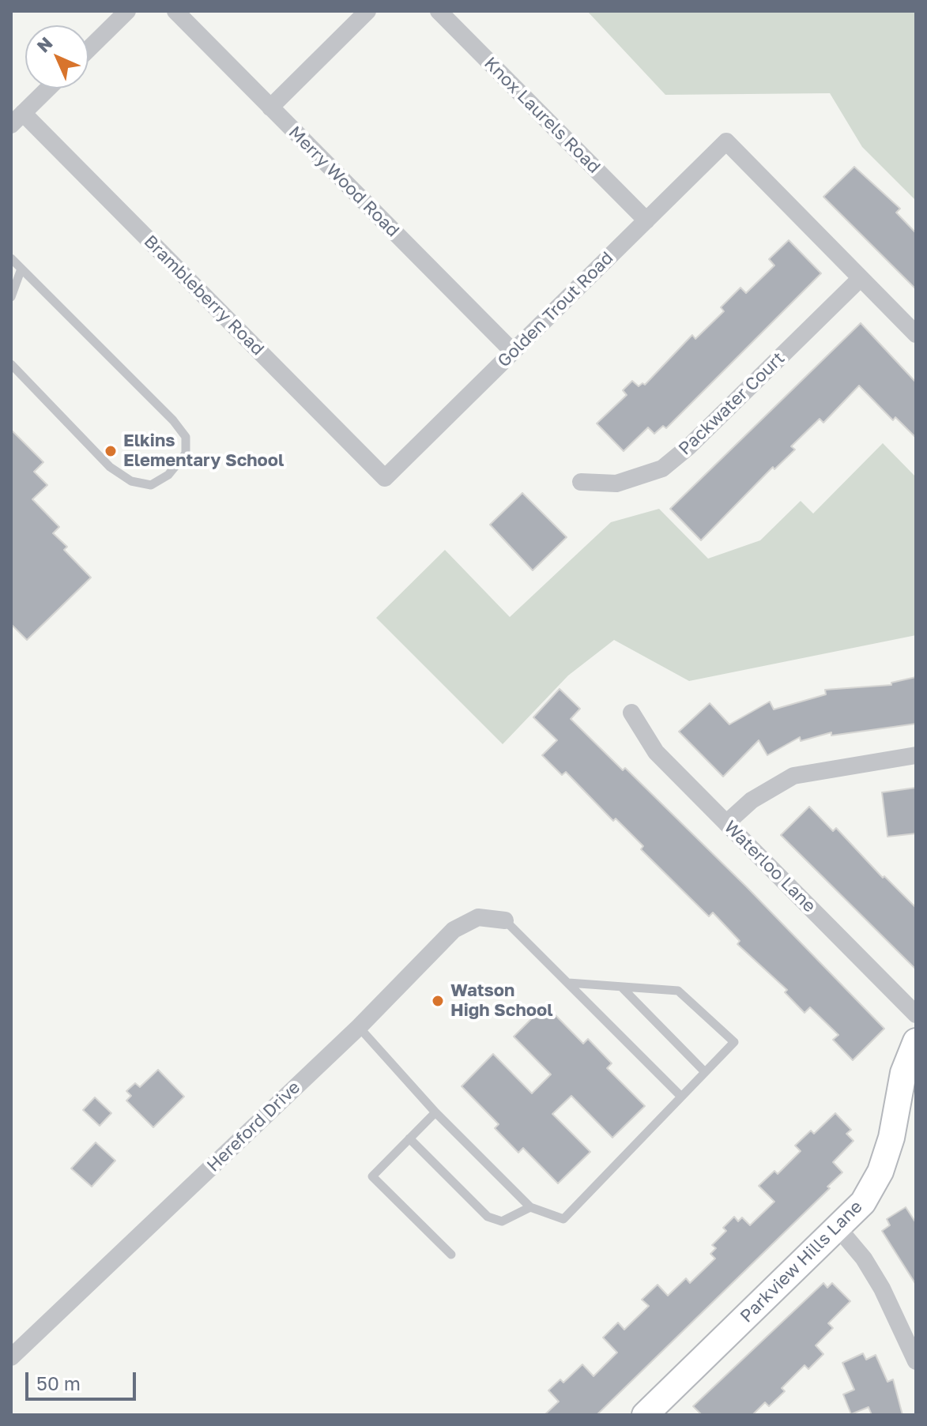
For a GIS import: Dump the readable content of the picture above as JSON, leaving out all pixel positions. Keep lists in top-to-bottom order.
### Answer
{
  "streets": {
    "street": [
      "Knox Laurels Road",
      "Merry Wood Road",
      "Brambleberry Road",
      "Golden Trout Road",
      "Packwater Court",
      "Waterloo Lane",
      "Hereford Drive",
      "Parkview Hills Lane"
    ]
  },
  "crossings": [
    ["Knox Laurels Road", "Golden Trout Road"],
    ["Merry Wood Road", "Golden Trout Road"],
    ["Brambleberry Road", "Golden Trout Road"],
    ["Golden Trout Road", "Packwater Court"]
  ],
  "places": ["Elkins Elementary School", "Watson High School"],
  "scale_bar": "50 m",
  "north": "top left"
}
